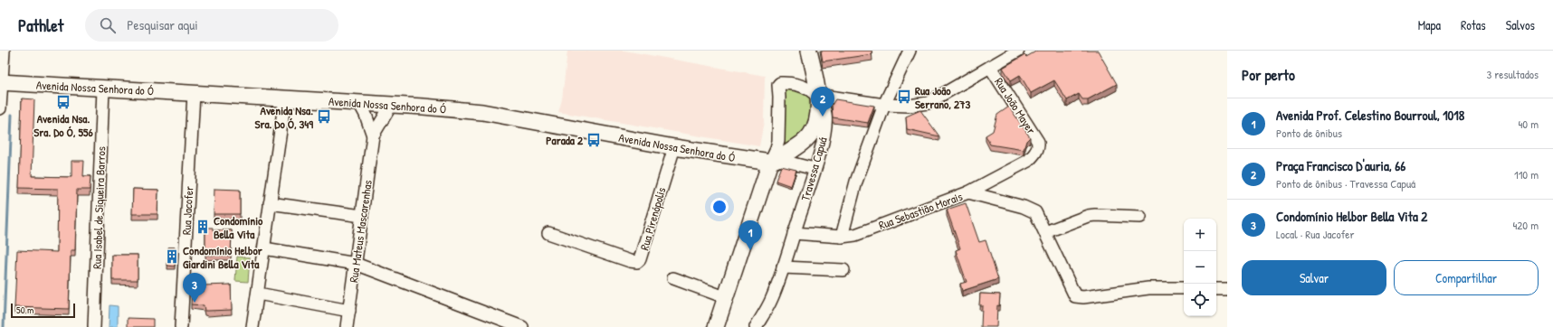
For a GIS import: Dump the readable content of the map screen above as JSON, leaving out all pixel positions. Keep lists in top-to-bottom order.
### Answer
{
  "streets": {
    "main road": ["Avenida Nossa Senhora do Ó", "Travessa Capuá"],
    "street": [
      "Rua João Mayer",
      "Rua Isabel de Siqueira Barros",
      "Rua Jacofer",
      "Rua Sebastião Morais",
      "Rua Pirenópolis",
      "Rua Mateus Mascarenhas"
    ]
  },
  "crossings": [
    ["Avenida Nossa Senhora do Ó", "Travessa Capuá"],
    ["Avenida Nossa Senhora do Ó", "Rua Isabel de Siqueira Barros"],
    ["Avenida Nossa Senhora do Ó", "Rua Jacofer"],
    ["Avenida Nossa Senhora do Ó", "Rua Pirenópolis"],
    ["Avenida Nossa Senhora do Ó", "Rua Mateus Mascarenhas"],
    ["Rua João Mayer", "Rua Sebastião Morais"],
    ["Travessa Capuá", "Rua Sebastião Morais"]
  ],
  "places": {
    "bus stop": [
      "Rua João Serrano, 273",
      "Avenida Nsa. Sra. Do Ó, 556",
      "Avenida Nsa. Sra. Do Ó, 349",
      "Parada 2"
    ],
    "building": ["Condomínio Bella Vita", "Condomínio Helbor Giardini Bella Vita"]
  },
  "scale_bar": "50 m",
  "page": {
    "header": "Pathlet",
    "search": "Pesquisar aqui",
    "nav": ["Mapa", "Rotas", "Salvos"],
    "heading": ["Por perto", "3 resultados"],
    "pins": ["2", "1", "3"],
    "list": [
      {
        "mark": "1",
        "name": "Avenida Prof. Celestino Bourroul, 1018",
        "note": "Ponto de ônibus",
        "value": "40 m"
      },
      {
        "mark": "2",
        "name": "Praça Francisco D'auria, 66",
        "note": "Ponto de ônibus · Travessa Capuá",
        "value": "110 m"
      },
      {
        "mark": "3",
        "name": "Condomínio Helbor Bella Vita 2",
        "note": "Local · Rua Jacofer",
        "value": "420 m"
      }
    ],
    "map_buttons": ["+", "−"],
    "buttons": ["Salvar", "Compartilhar"],
    "scale": "50 m"
  }
}
